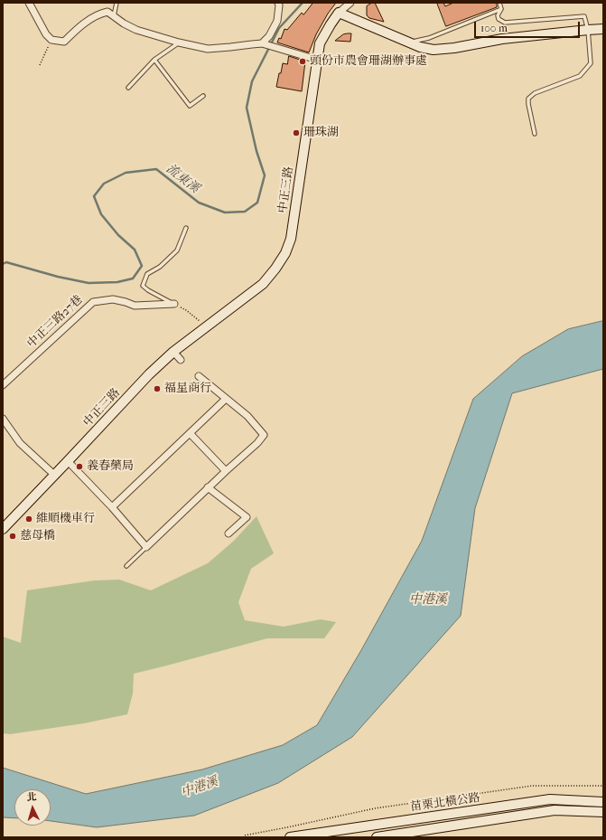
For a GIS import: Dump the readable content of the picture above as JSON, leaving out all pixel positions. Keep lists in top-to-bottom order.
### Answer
{
  "streets": {
    "main road": ["中正三路", "苗栗北橫公路"],
    "street": ["中正三路27巷"]
  },
  "water": ["流東溪", "中港溪"],
  "places": [
    "頭份市農會珊湖辦事處",
    "珊珠湖",
    "福星商行",
    "義春藥局",
    "維順機車行",
    "慈母橋"
  ],
  "scale_bar": "100 m",
  "north": "top"
}
